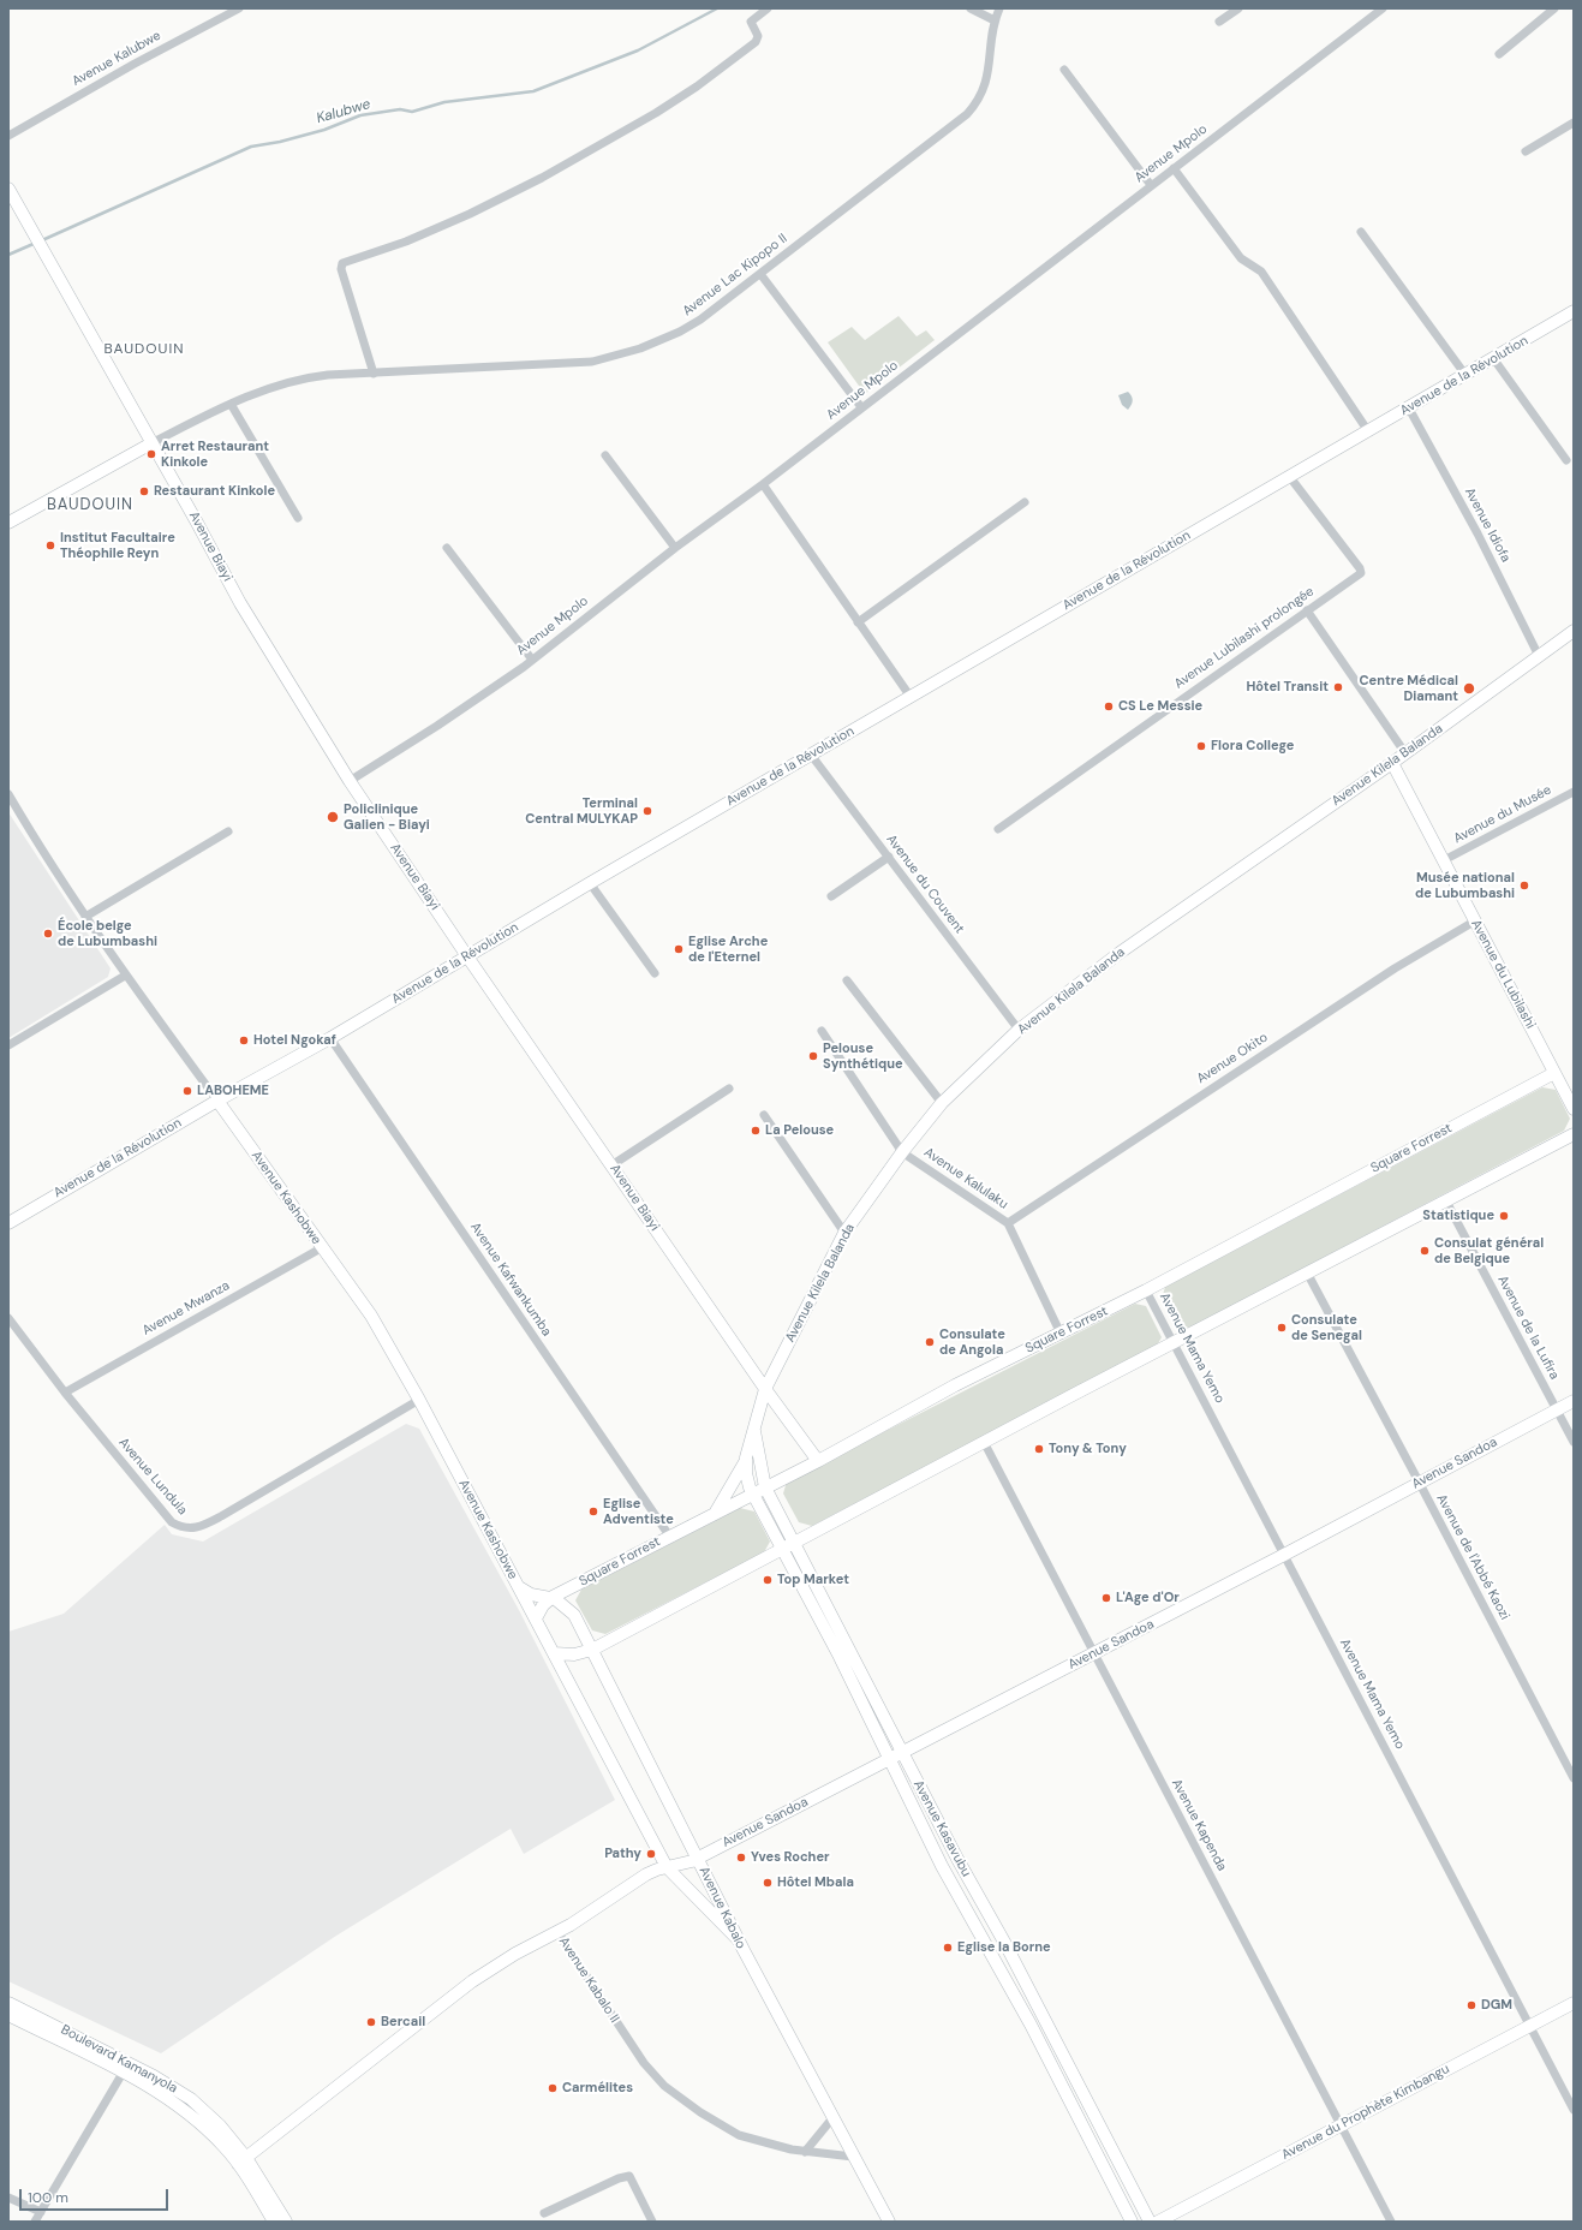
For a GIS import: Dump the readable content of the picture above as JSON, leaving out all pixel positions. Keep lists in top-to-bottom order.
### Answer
{
  "streets": {
    "street": [
      "Avenue Kalubwe",
      "Avenue Mpolo",
      "Avenue Lac Kipopo II",
      "Avenue de la Révolution",
      "Avenue Idiofa",
      "Avenue Biayi",
      "Avenue Lubilashi prolongée",
      "Avenue Kilela Balanda",
      "Avenue du Musée",
      "Avenue du Couvent",
      "Avenue du Lubilashi",
      "Avenue Okito",
      "Square Forrest",
      "Avenue Kalulaku",
      "Avenue Kashobwe",
      "Avenue Kafwankumba",
      "Avenue Mwanza",
      "Avenue de la Lufira",
      "Avenue Mama Yemo",
      "Avenue Sandoa",
      "Avenue Lundula",
      "Avenue de l'Abbé Kaozi",
      "Avenue Kapenda",
      "Avenue Kasavubu",
      "Avenue Kabalo",
      "Avenue Kabalo II",
      "Boulevard Kamanyola",
      "Avenue du Prophète Kimbangu"
    ]
  },
  "crossings": [
    ["Avenue Mpolo", "Avenue Biayi"],
    ["Avenue Lac Kipopo II", "Avenue Biayi"],
    ["Avenue de la Révolution", "Avenue Idiofa"],
    ["Avenue de la Révolution", "Avenue Biayi"],
    ["Avenue de la Révolution", "Avenue Lubilashi prolongée"],
    ["Avenue de la Révolution", "Avenue du Couvent"],
    ["Avenue de la Révolution", "Avenue Kashobwe"],
    ["Avenue de la Révolution", "Avenue Kafwankumba"],
    ["Avenue Idiofa", "Avenue Kilela Balanda"],
    ["Avenue Biayi", "Avenue Kilela Balanda"],
    ["Avenue Biayi", "Square Forrest"],
    ["Avenue Kilela Balanda", "Avenue du Couvent"],
    ["Avenue Kilela Balanda", "Avenue du Lubilashi"],
    ["Avenue Kilela Balanda", "Square Forrest"],
    ["Avenue Kilela Balanda", "Avenue Kalulaku"],
    ["Avenue Kilela Balanda", "Avenue Kasavubu"],
    ["Avenue du Musée", "Avenue du Lubilashi"],
    ["Avenue du Lubilashi", "Avenue Okito"],
    ["Avenue du Lubilashi", "Square Forrest"],
    ["Avenue Okito", "Avenue Kalulaku"],
    ["Square Forrest", "Avenue Kalulaku"],
    ["Square Forrest", "Avenue Kashobwe"],
    ["Square Forrest", "Avenue Kafwankumba"],
    ["Square Forrest", "Avenue Mama Yemo"],
    ["Square Forrest", "Avenue Kasavubu"],
    ["Square Forrest", "Avenue Kabalo"],
    ["Avenue Kashobwe", "Avenue Mwanza"],
    ["Avenue Kashobwe", "Avenue Lundula"],
    ["Avenue Mwanza", "Avenue Lundula"],
    ["Avenue de la Lufira", "Avenue Sandoa"],
    ["Avenue Mama Yemo", "Avenue Sandoa"],
    ["Avenue Mama Yemo", "Avenue du Prophète Kimbangu"],
    ["Avenue Sandoa", "Avenue de l'Abbé Kaozi"],
    ["Avenue Sandoa", "Avenue Kapenda"],
    ["Avenue Sandoa", "Avenue Kasavubu"],
    ["Avenue Sandoa", "Avenue Kabalo"],
    ["Avenue Sandoa", "Avenue Kabalo II"],
    ["Avenue Kapenda", "Avenue du Prophète Kimbangu"],
    ["Avenue Kabalo", "Avenue Kabalo II"],
    ["Avenue Kabalo II", "Boulevard Kamanyola"]
  ],
  "districts": ["BAUDOUIN", "BAUDOUIN"],
  "water": ["Kalubwe"],
  "places": [
    "Arret Restaurant Kinkole",
    "Restaurant Kinkole",
    "Institut Facultaire Théophile Reyn",
    "Hôtel Transit",
    "Centre Médical Diamant",
    "CS Le Messie",
    "Flora College",
    "Terminal Central MULYKAP",
    "Policlinique Galien - Biayi",
    "Musée national de Lubumbashi",
    "École belge de Lubumbashi",
    "Eglise Arche de l'Eternel",
    "Hotel Ngokaf",
    "Pelouse Synthétique",
    "LABOHEME",
    "La Pelouse",
    "Statistique",
    "Consulat général de Belgique",
    "Consulate de Senegal",
    "Consulate de Angola",
    "Tony & Tony",
    "Eglise Adventiste",
    "Top Market",
    "L'Age d'Or",
    "Pathy",
    "Yves Rocher",
    "Hôtel Mbala",
    "Eglise la Borne",
    "DGM",
    "Bercail",
    "Carmélites"
  ],
  "scale_bar": "100 m"
}
